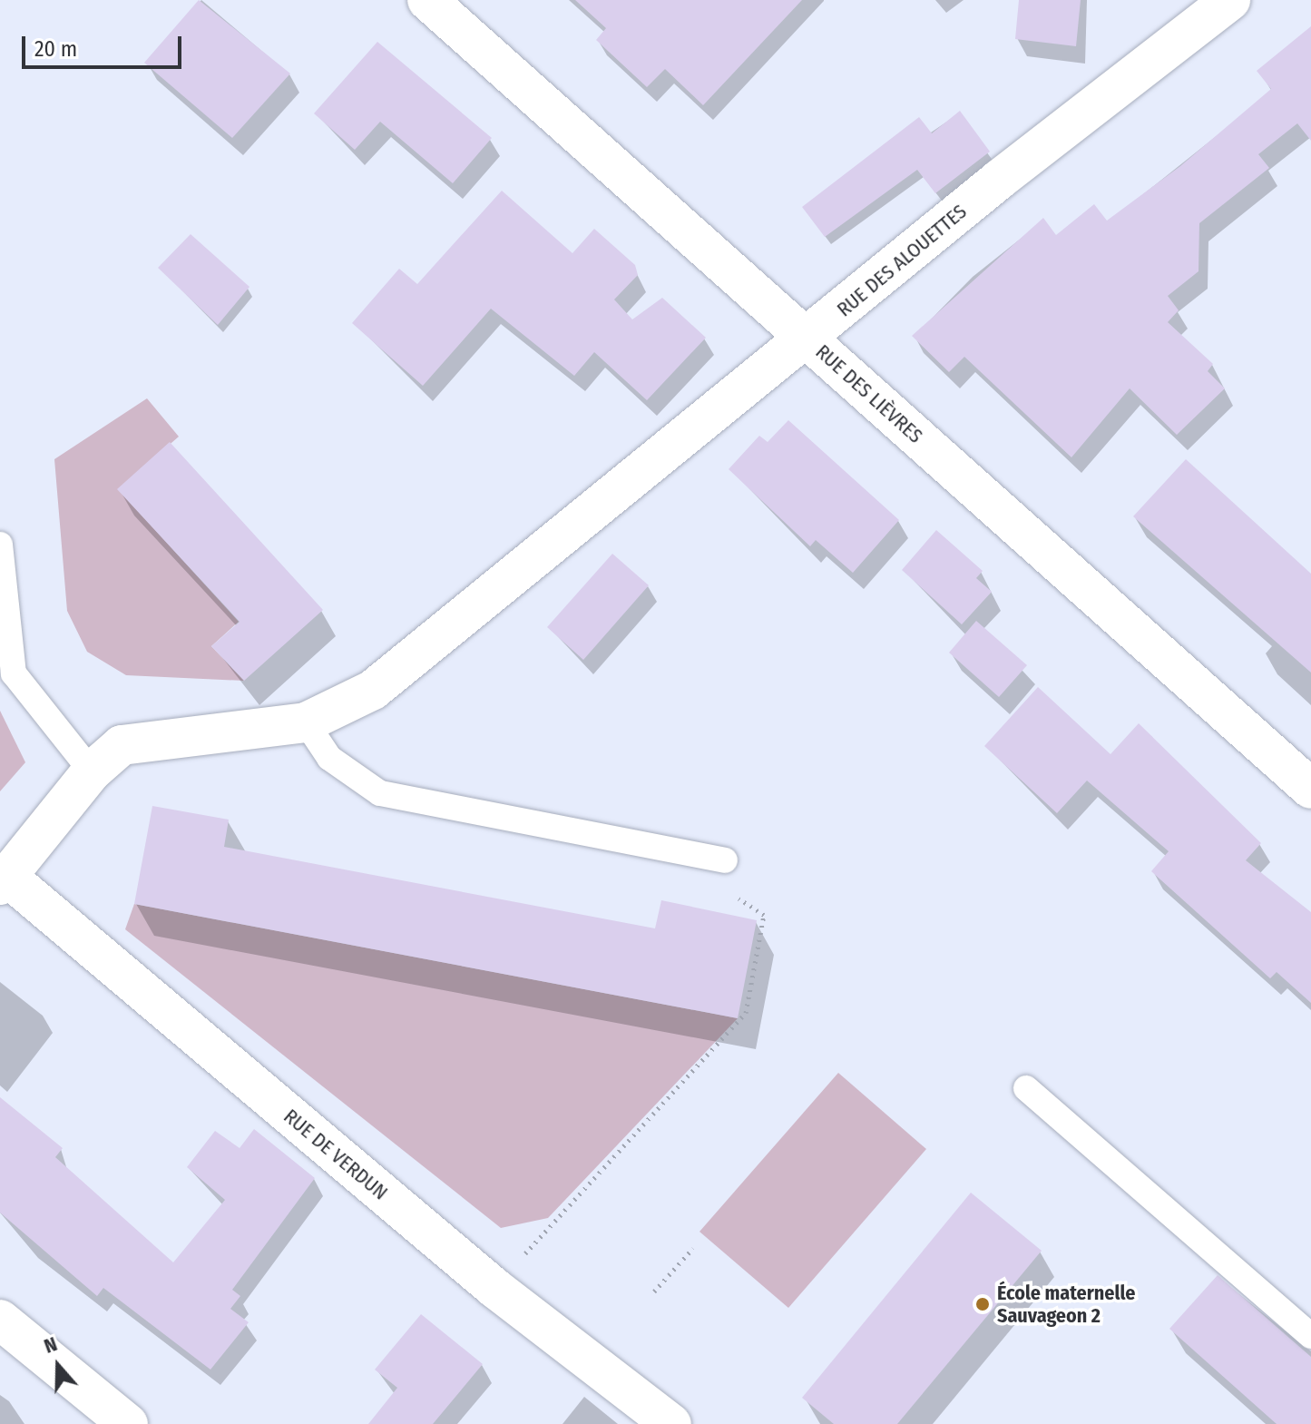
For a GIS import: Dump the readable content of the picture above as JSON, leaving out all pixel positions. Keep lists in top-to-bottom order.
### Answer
{
  "streets": {
    "street": ["RUE DES ALOUETTES", "RUE DES LIÈVRES", "RUE DE VERDUN"]
  },
  "crossings": [
    ["RUE DES ALOUETTES", "RUE DES LIÈVRES"],
    ["RUE DES ALOUETTES", "RUE DE VERDUN"]
  ],
  "places": ["École maternelle Sauvageon 2"],
  "scale_bar": "20 m",
  "north": "top"
}
